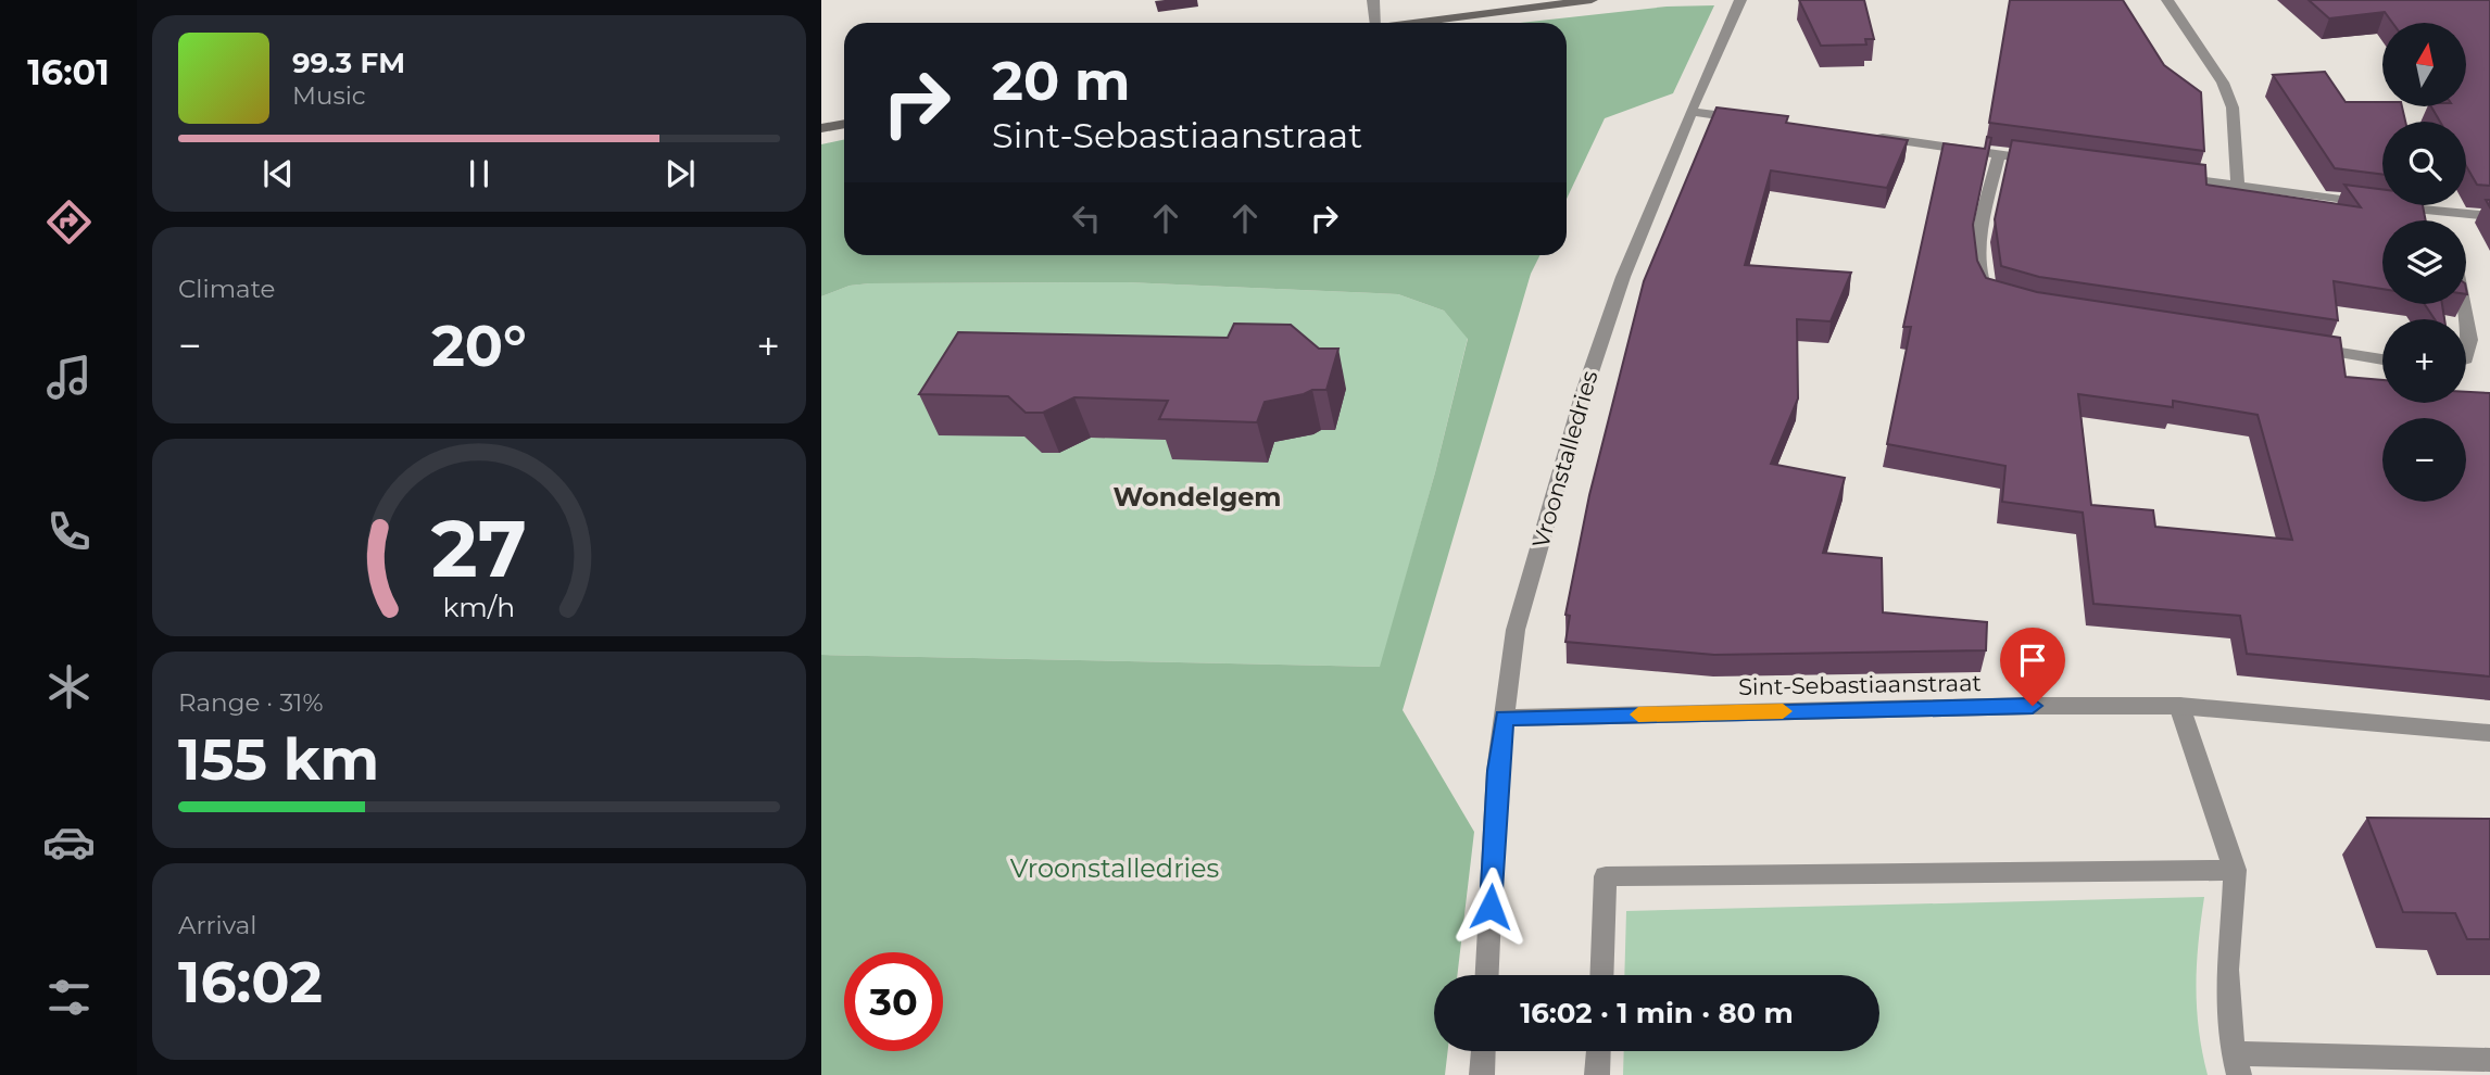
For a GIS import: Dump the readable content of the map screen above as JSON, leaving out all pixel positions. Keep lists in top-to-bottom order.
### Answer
{
  "streets": {
    "street": ["Vroonstalledries", "Sint-Sebastiaanstraat"]
  },
  "crossings": [
    ["Vroonstalledries", "Sint-Sebastiaanstraat"]
  ],
  "districts": ["Wondelgem"],
  "parks": ["Vroonstalledries"],
  "north": "top",
  "page": {
    "tabs": "16:01",
    "map_buttons": ["+", "−"],
    "turn": ["20 m", "Sint-Sebastiaanstraat"],
    "song": ["99.3 FM", "Music"],
    "tile": [
      "Climate",
      ["Range · 31%", "155 km"],
      ["Arrival", "16:02"]
    ],
    "heat": ["−", "20°", "+"],
    "limit": "30",
    "trip": "16:02 · 1 min · 80 m",
    "gauge": ["27", "km/h"]
  }
}
